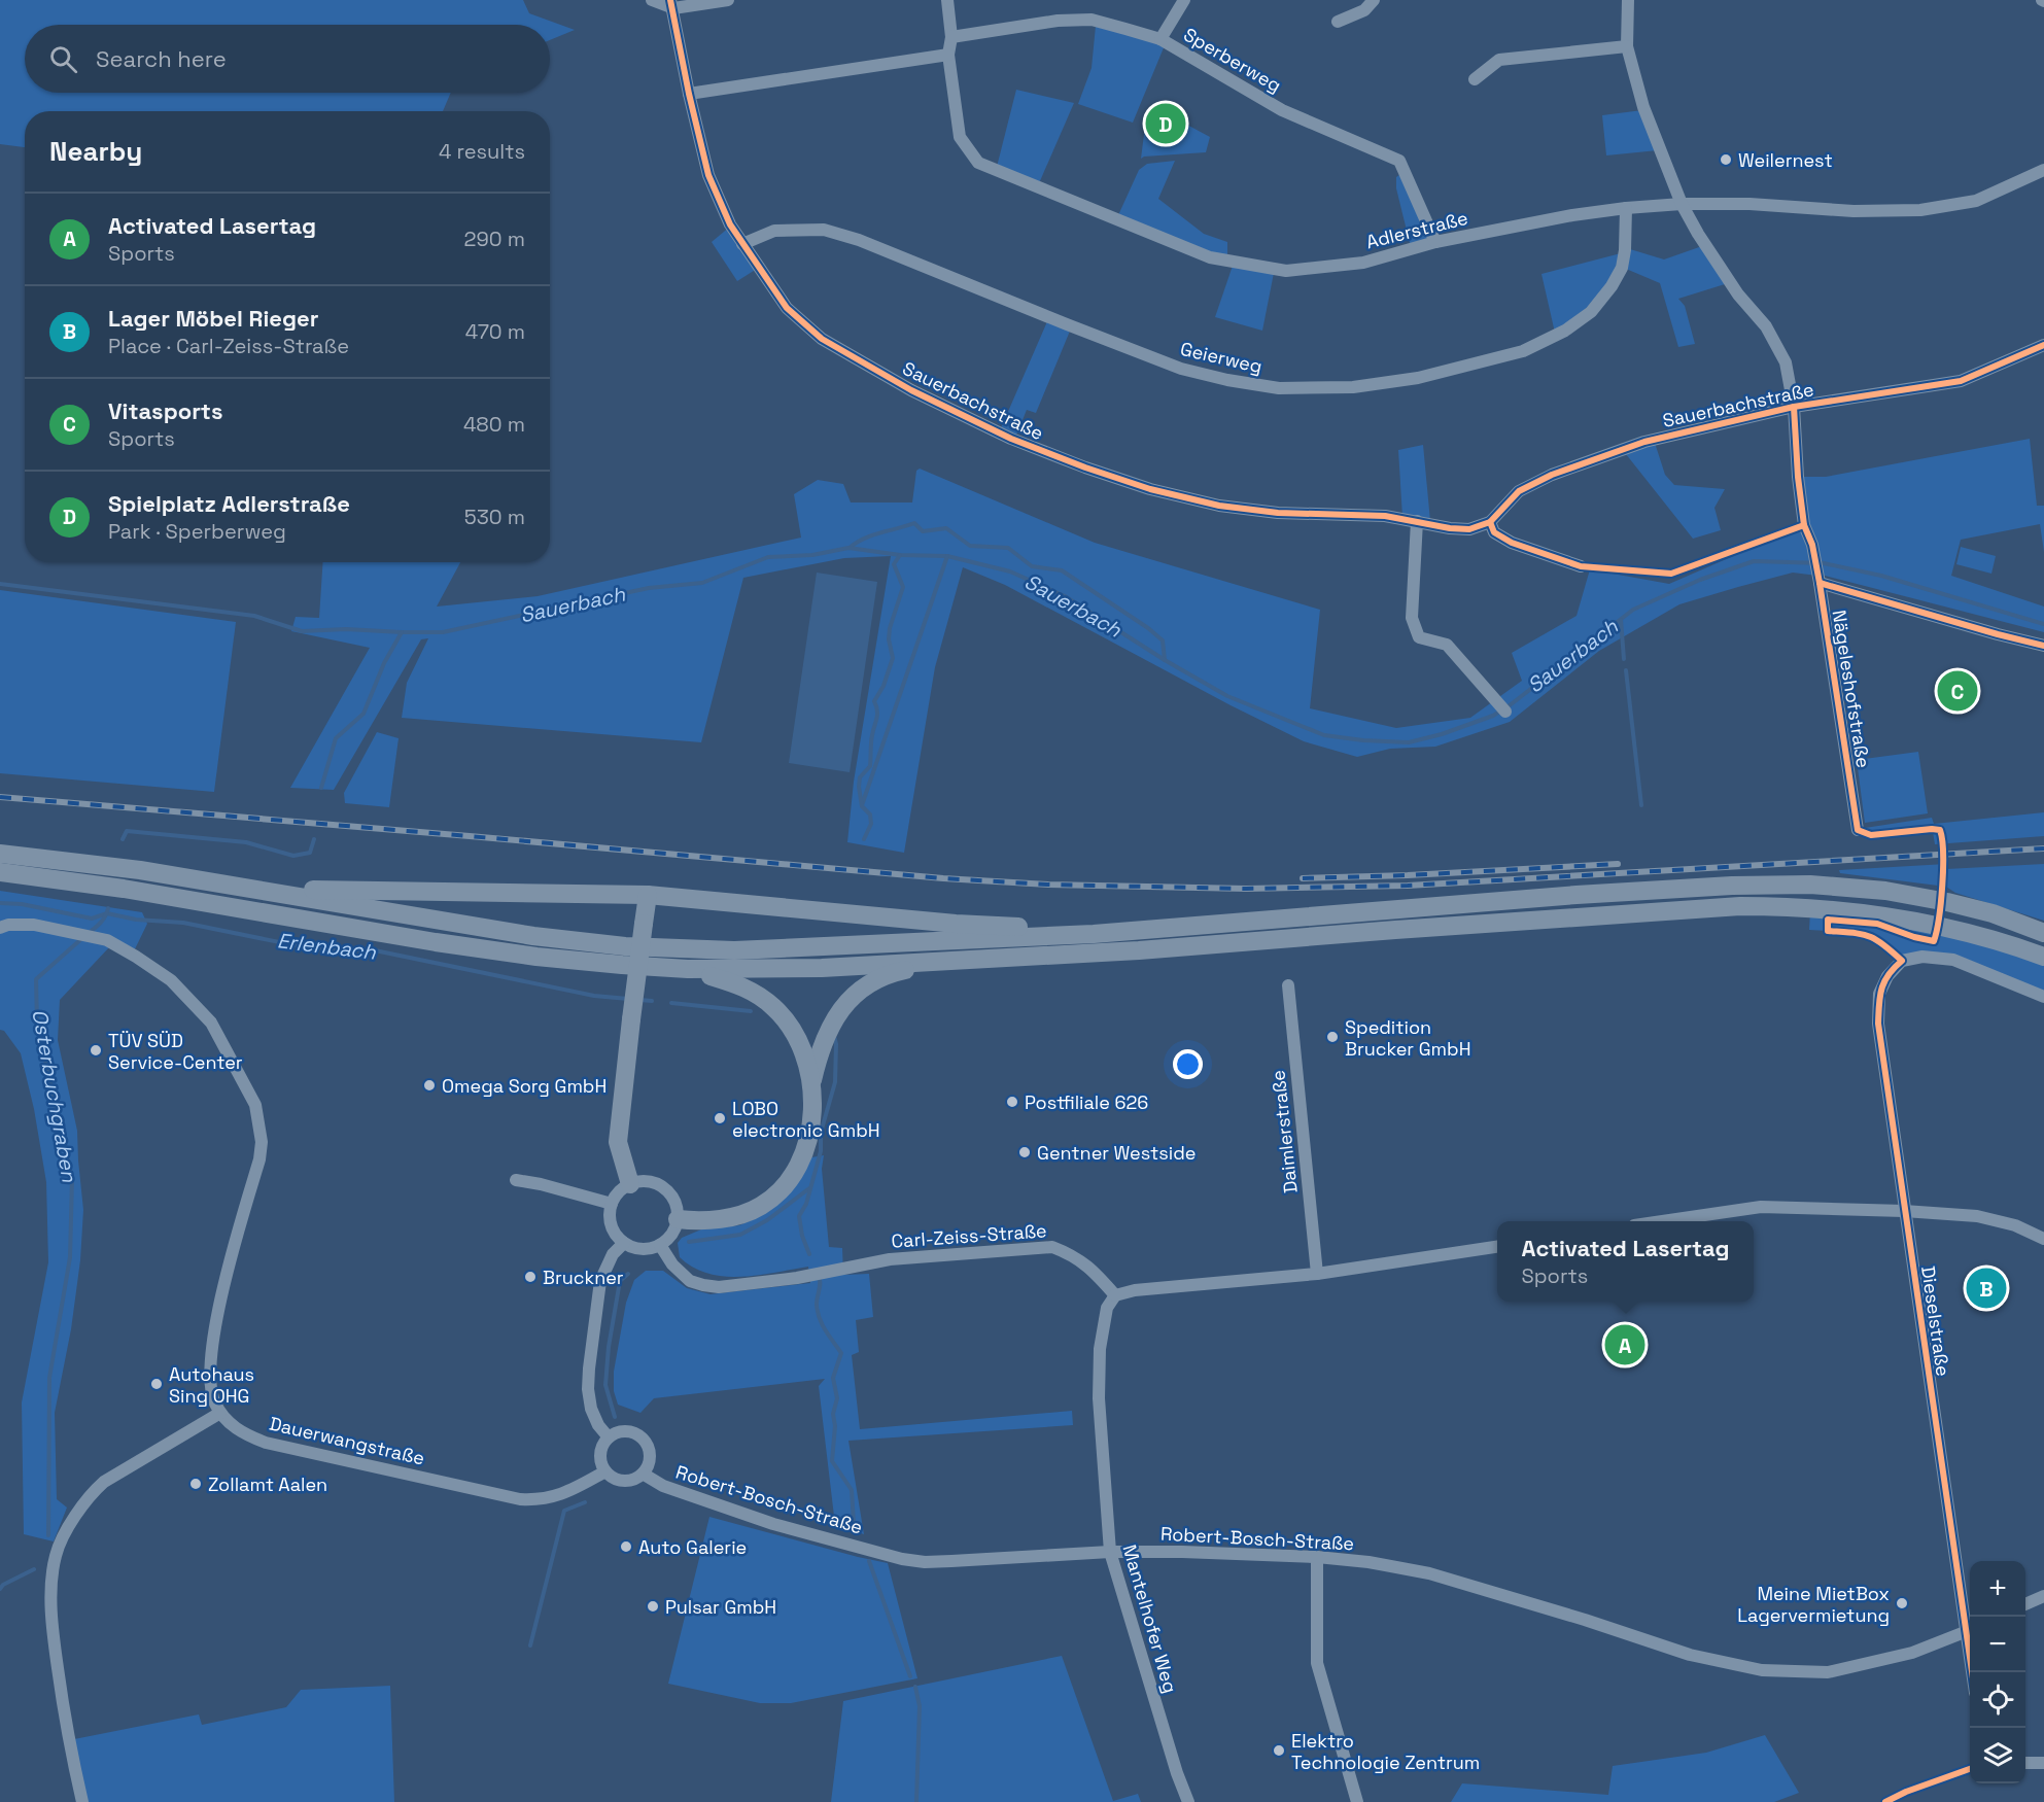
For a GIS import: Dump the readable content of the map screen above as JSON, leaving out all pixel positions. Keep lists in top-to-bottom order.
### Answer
{
  "streets": {
    "street": [
      "Sperberweg",
      "Adlerstraße",
      "Geierweg",
      "Sauerbachstraße",
      "Nägeleshofstraße",
      "Daimlerstraße",
      "Carl-Zeiss-Straße",
      "Dieselstraße",
      "Dauerwangstraße",
      "Robert-Bosch-Straße",
      "Mantelhofer Weg"
    ]
  },
  "crossings": [
    ["Sperberweg", "Adlerstraße"],
    ["Adlerstraße", "Geierweg"],
    ["Adlerstraße", "Nägeleshofstraße"],
    ["Geierweg", "Sauerbachstraße"],
    ["Sauerbachstraße", "Nägeleshofstraße"],
    ["Carl-Zeiss-Straße", "Mantelhofer Weg"],
    ["Dauerwangstraße", "Robert-Bosch-Straße"],
    ["Robert-Bosch-Straße", "Mantelhofer Weg"]
  ],
  "water": ["Sauerbach", "Erlenbach", "Osterbuchgraben"],
  "places": [
    "Weilernest",
    "Spedition Brucker GmbH",
    "TÜV SÜD Service-Center",
    "Omega Sorg GmbH",
    "Postfiliale 626",
    "LOBO electronic GmbH",
    "Gentner Westside",
    "Bruckner",
    "Autohaus Sing OHG",
    "Zollamt Aalen",
    "Auto Galerie",
    "Meine MietBox Lagervermietung",
    "Pulsar GmbH",
    "Elektro Technologie Zentrum"
  ],
  "page": {
    "search": "Search here",
    "pins": [
      "D",
      "C",
      "B",
      "A"
    ],
    "heading": ["Nearby", "4 results"],
    "list": [
      {
        "mark": "A",
        "name": "Activated Lasertag",
        "note": "Sports",
        "value": "290 m"
      },
      {
        "mark": "B",
        "name": "Lager Möbel Rieger",
        "note": "Place · Carl-Zeiss-Straße",
        "value": "470 m"
      },
      {
        "mark": "C",
        "name": "Vitasports",
        "note": "Sports",
        "value": "480 m"
      },
      {
        "mark": "D",
        "name": "Spielplatz Adlerstraße",
        "note": "Park · Sperberweg",
        "value": "530 m"
      }
    ],
    "popup": ["Activated Lasertag", "Sports"],
    "map_buttons": ["+", "−"]
  }
}
